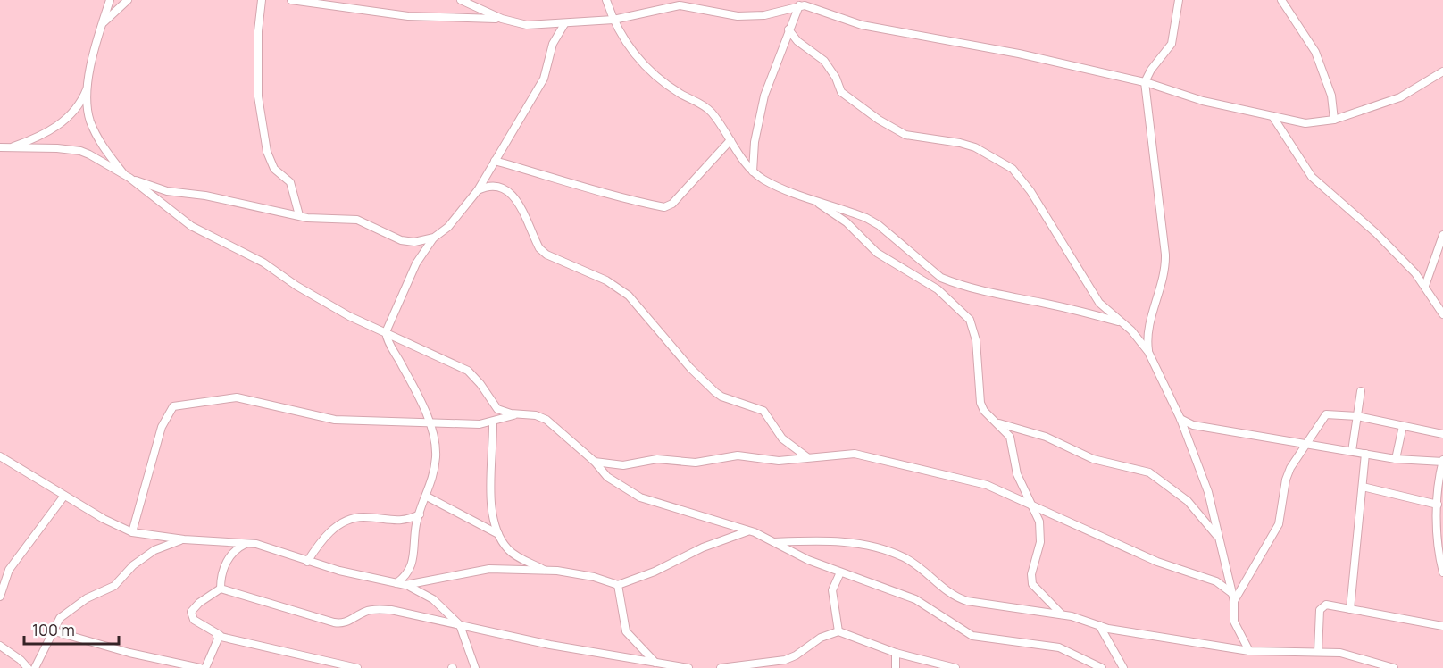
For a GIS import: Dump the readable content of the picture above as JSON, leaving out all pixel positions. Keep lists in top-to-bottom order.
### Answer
{
  "scale_bar": "100 m"
}
